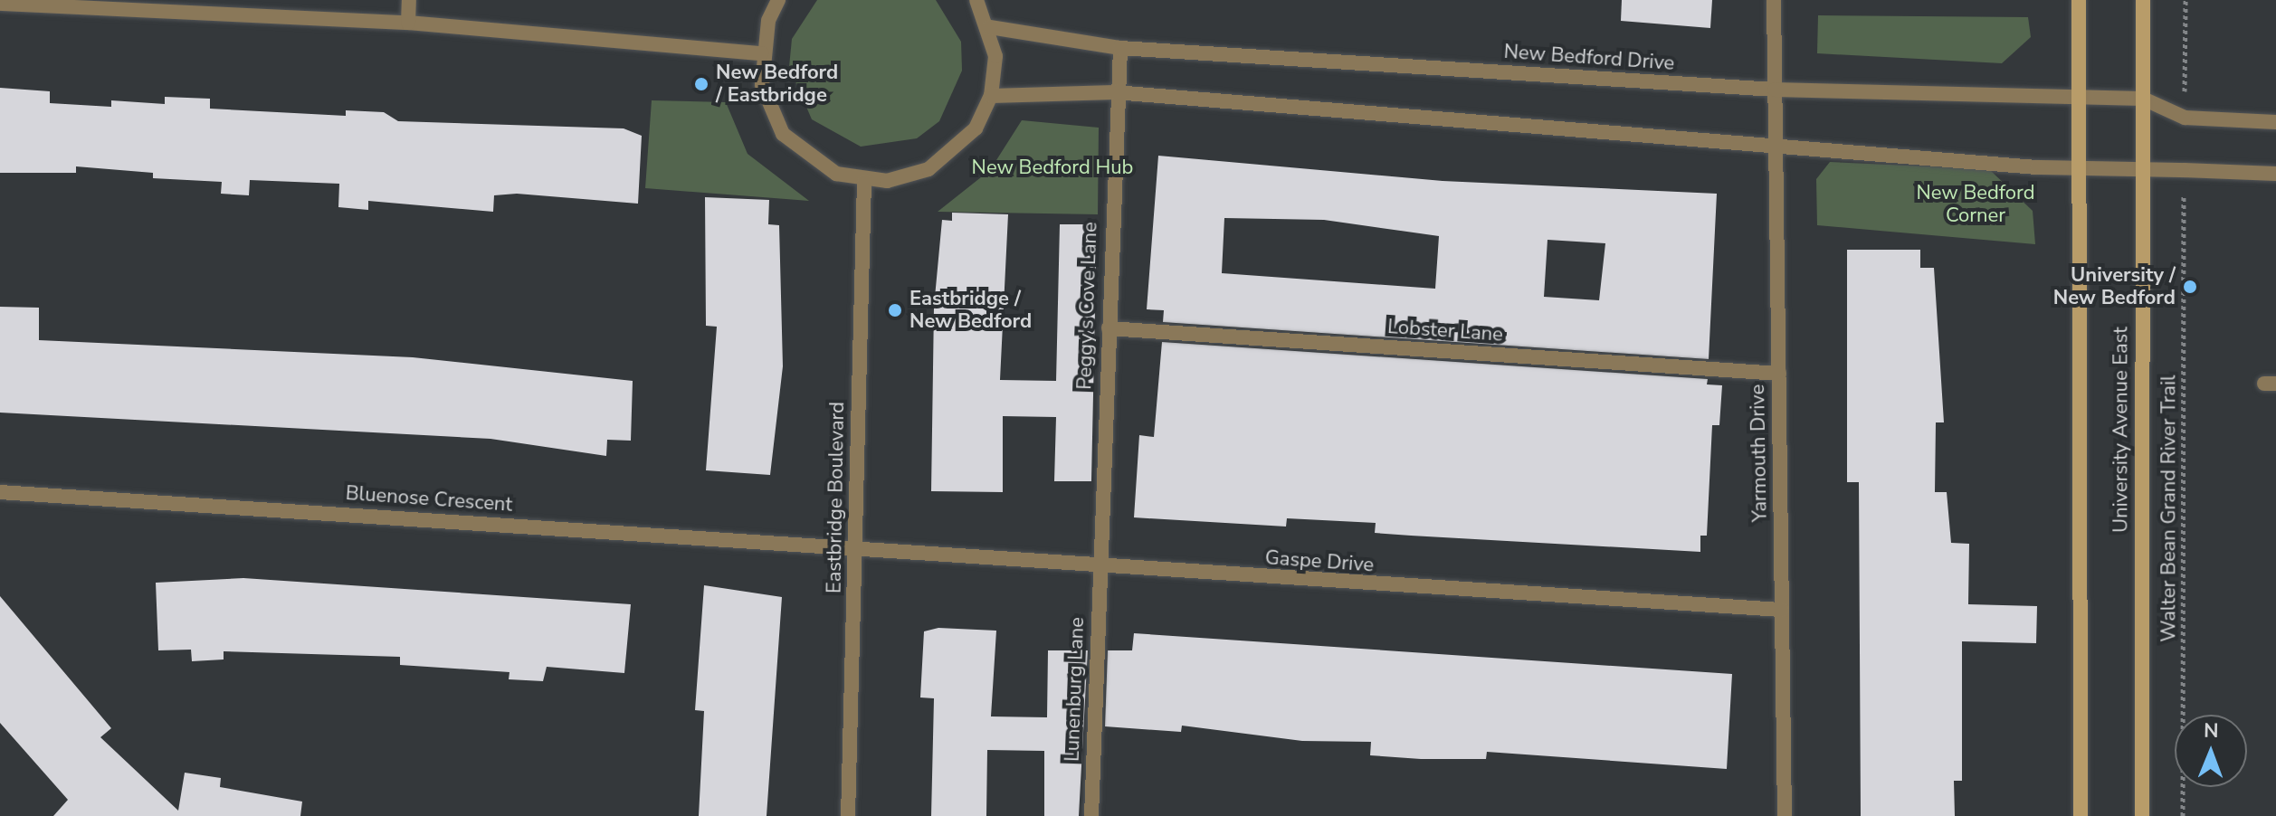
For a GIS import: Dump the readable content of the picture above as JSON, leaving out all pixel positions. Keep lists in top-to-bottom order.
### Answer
{
  "streets": {
    "main road": ["University Avenue East"],
    "street": [
      "New Bedford Drive",
      "Peggy's Cove Lane",
      "Lobster Lane",
      "Yarmouth Drive",
      "Eastbridge Boulevard",
      "Bluenose Crescent",
      "Gaspe Drive",
      "Lunenburg Lane"
    ],
    "path": ["Walter Bean Grand River Trail"]
  },
  "crossings": [
    ["New Bedford Drive", "Peggy's Cove Lane"],
    ["New Bedford Drive", "University Avenue East"],
    ["New Bedford Drive", "Yarmouth Drive"],
    ["Peggy's Cove Lane", "Lobster Lane"],
    ["Peggy's Cove Lane", "Gaspe Drive"],
    ["Peggy's Cove Lane", "Lunenburg Lane"],
    ["Lobster Lane", "Yarmouth Drive"],
    ["Yarmouth Drive", "Gaspe Drive"],
    ["Eastbridge Boulevard", "Bluenose Crescent"],
    ["Eastbridge Boulevard", "Gaspe Drive"],
    ["Bluenose Crescent", "Gaspe Drive"],
    ["Gaspe Drive", "Lunenburg Lane"]
  ],
  "parks": ["New Bedford Hub", "New Bedford Corner"],
  "places": ["New Bedford / Eastbridge", "University / New Bedford", "Eastbridge / New Bedford"],
  "north": "top"
}
